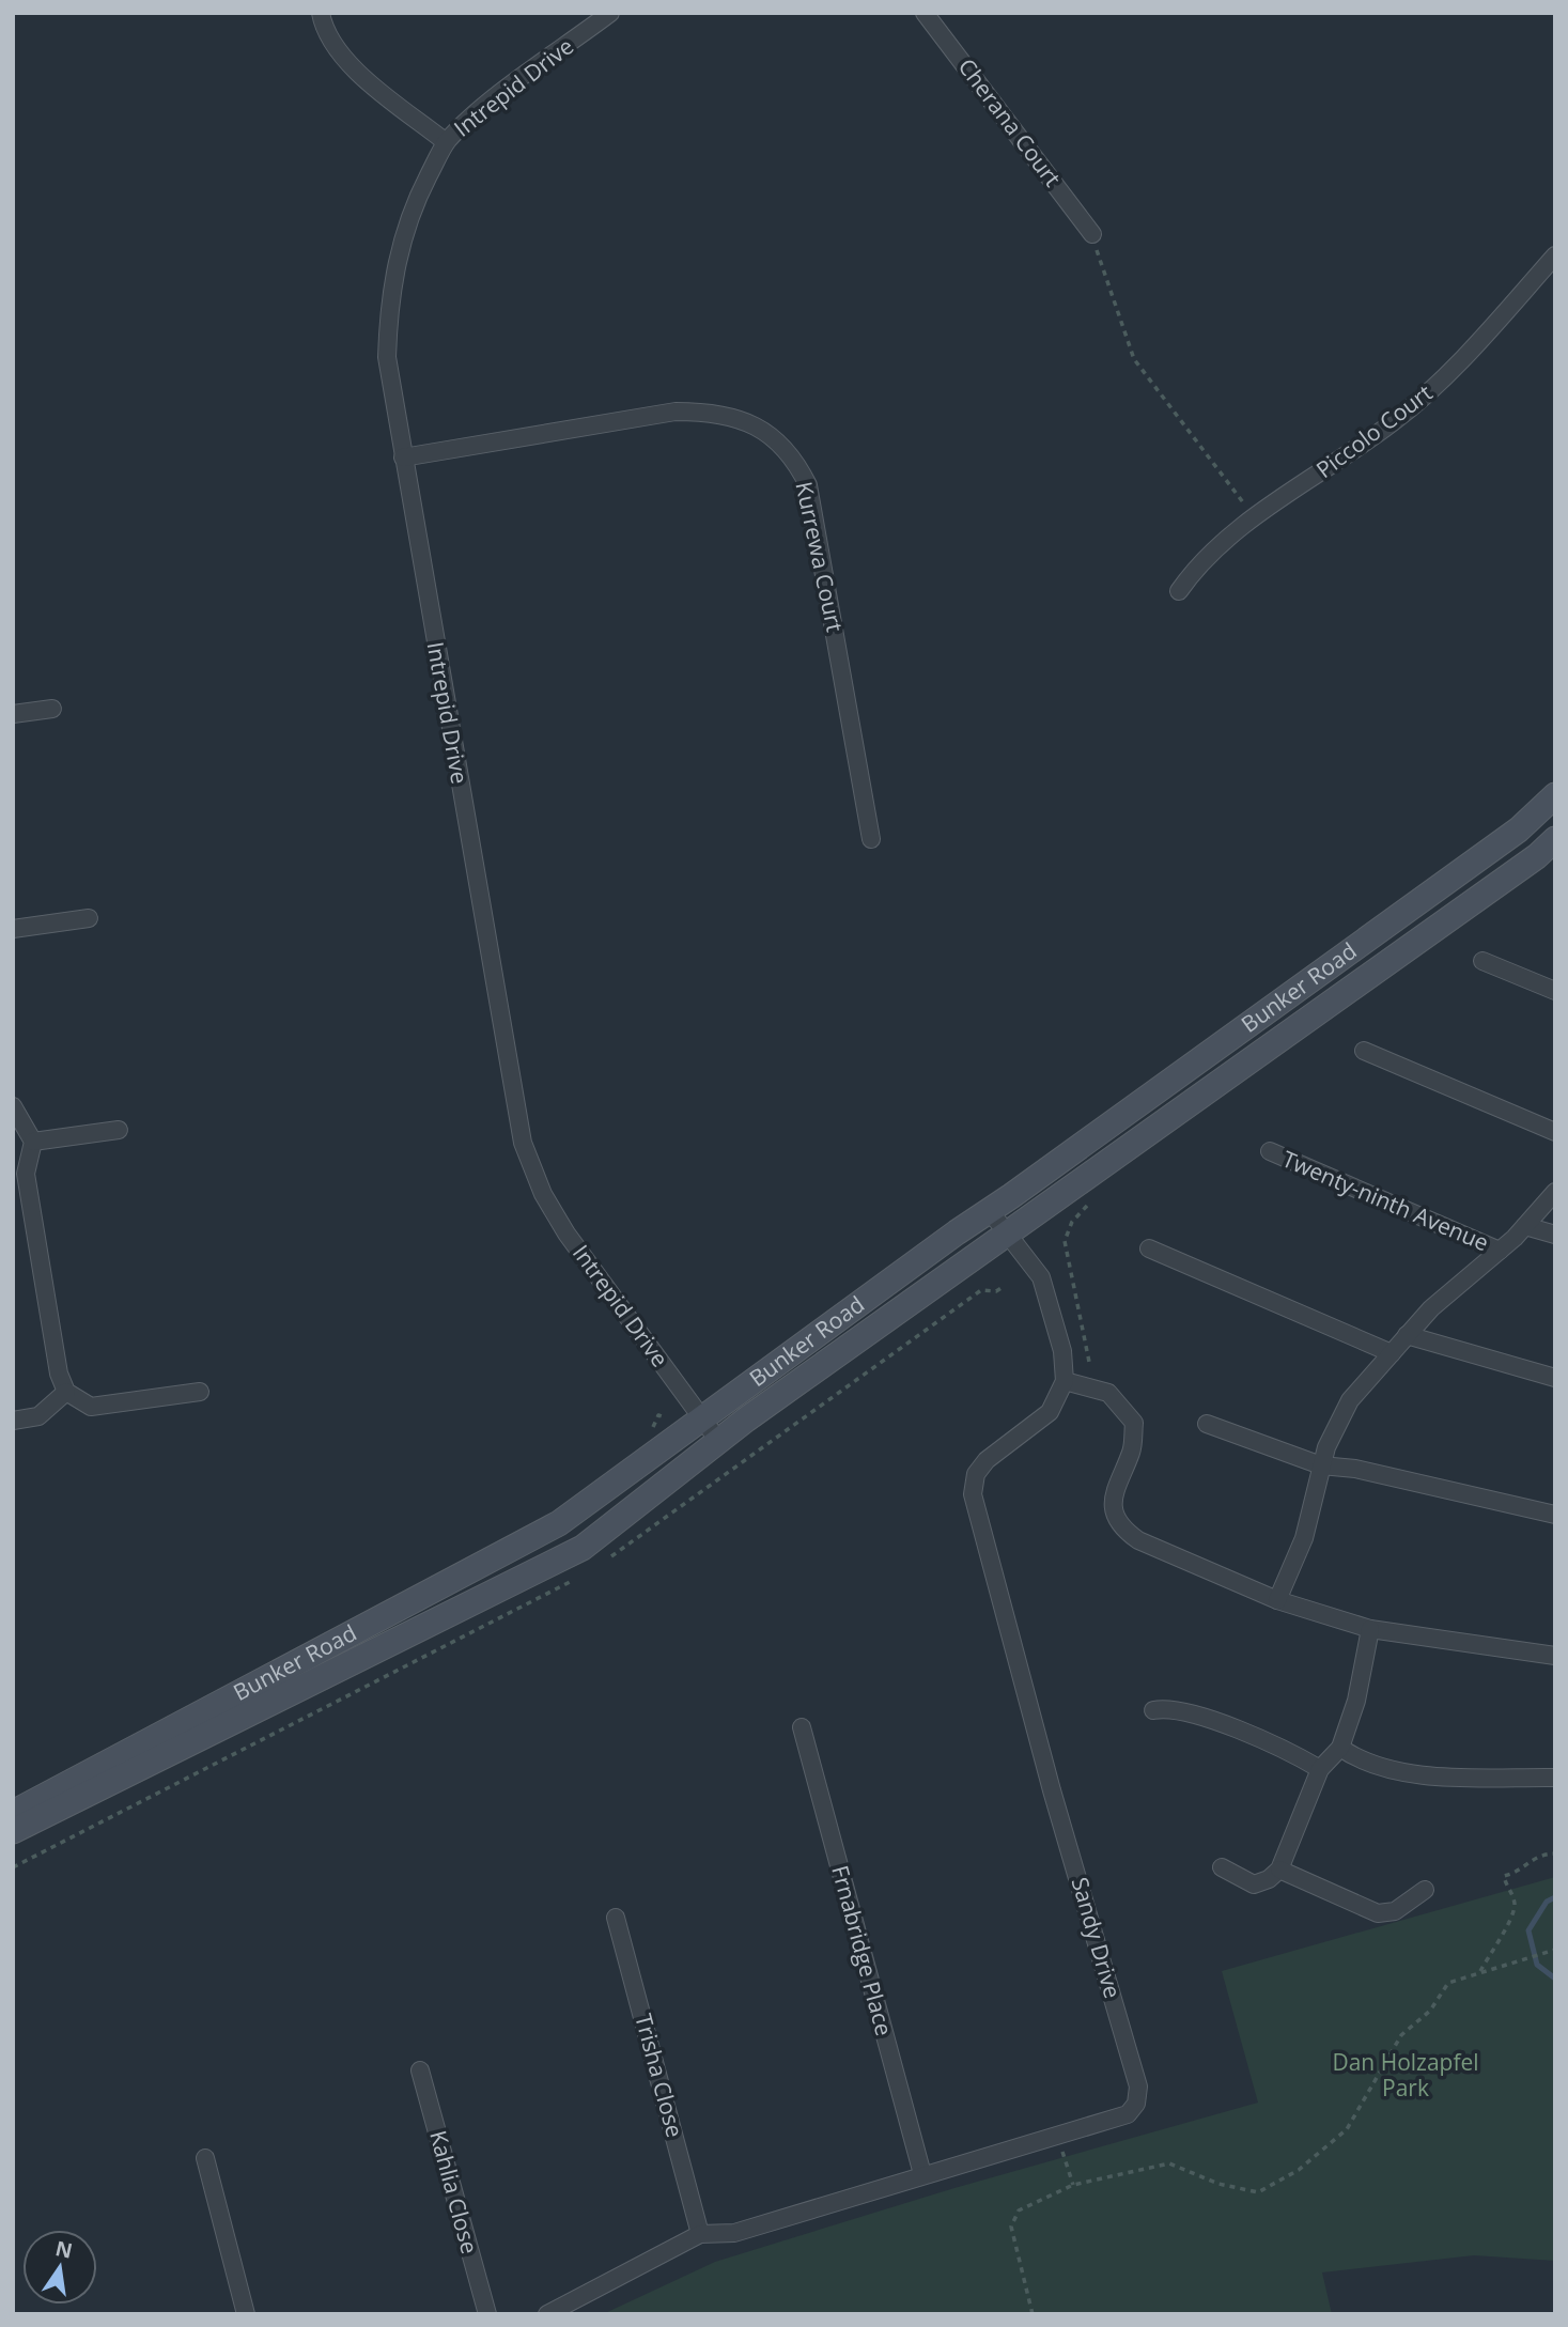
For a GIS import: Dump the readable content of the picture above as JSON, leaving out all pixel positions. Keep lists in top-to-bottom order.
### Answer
{
  "streets": {
    "main road": ["Bunker Road"],
    "street": [
      "Intrepid Drive",
      "Cherana Court",
      "Piccolo Court",
      "Kurrewa Court",
      "Twenty-ninth Avenue",
      "Sandy Drive",
      "Frnabridge Place",
      "Trisha Close",
      "Kahlia Close"
    ]
  },
  "crossings": [
    ["Intrepid Drive", "Kurrewa Court"],
    ["Intrepid Drive", "Bunker Road"],
    ["Sandy Drive", "Frnabridge Place"],
    ["Sandy Drive", "Trisha Close"]
  ],
  "parks": ["Dan Holzapfel Park"],
  "north": "top"
}
